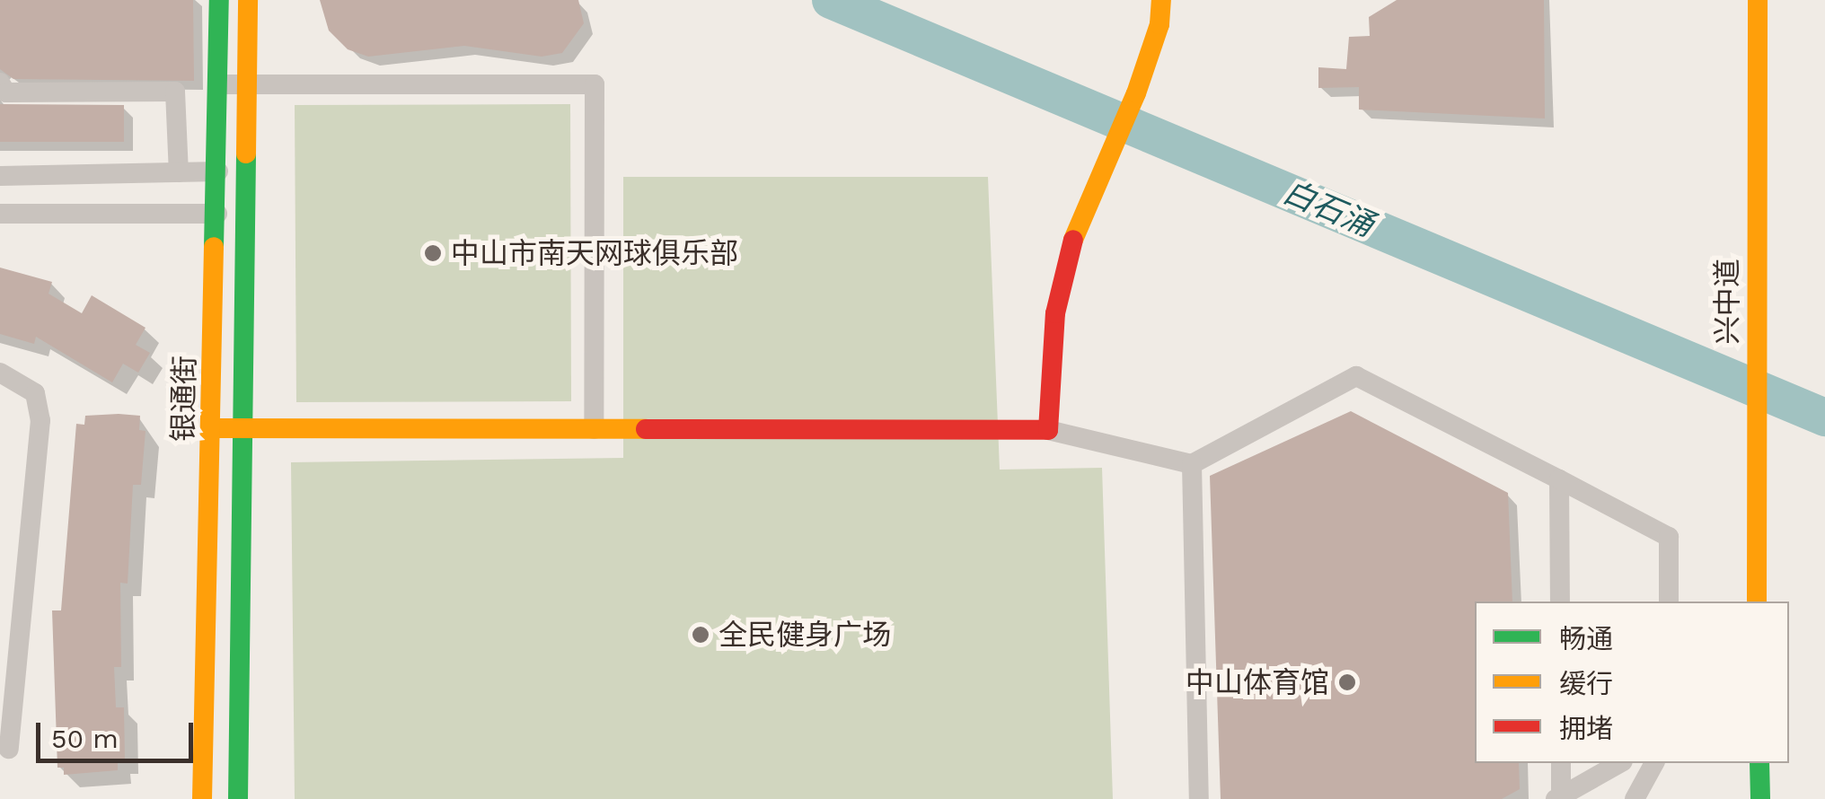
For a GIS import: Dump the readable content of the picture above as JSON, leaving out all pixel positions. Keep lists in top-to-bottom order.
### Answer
{
  "streets": {
    "street": ["兴中道", "银通街"]
  },
  "water": ["白石涌"],
  "places": ["中山市南天网球俱乐部", "全民健身广场", "中山体育馆"],
  "legend": ["畅通", "缓行", "拥堵"],
  "scale_bar": "50 m"
}
